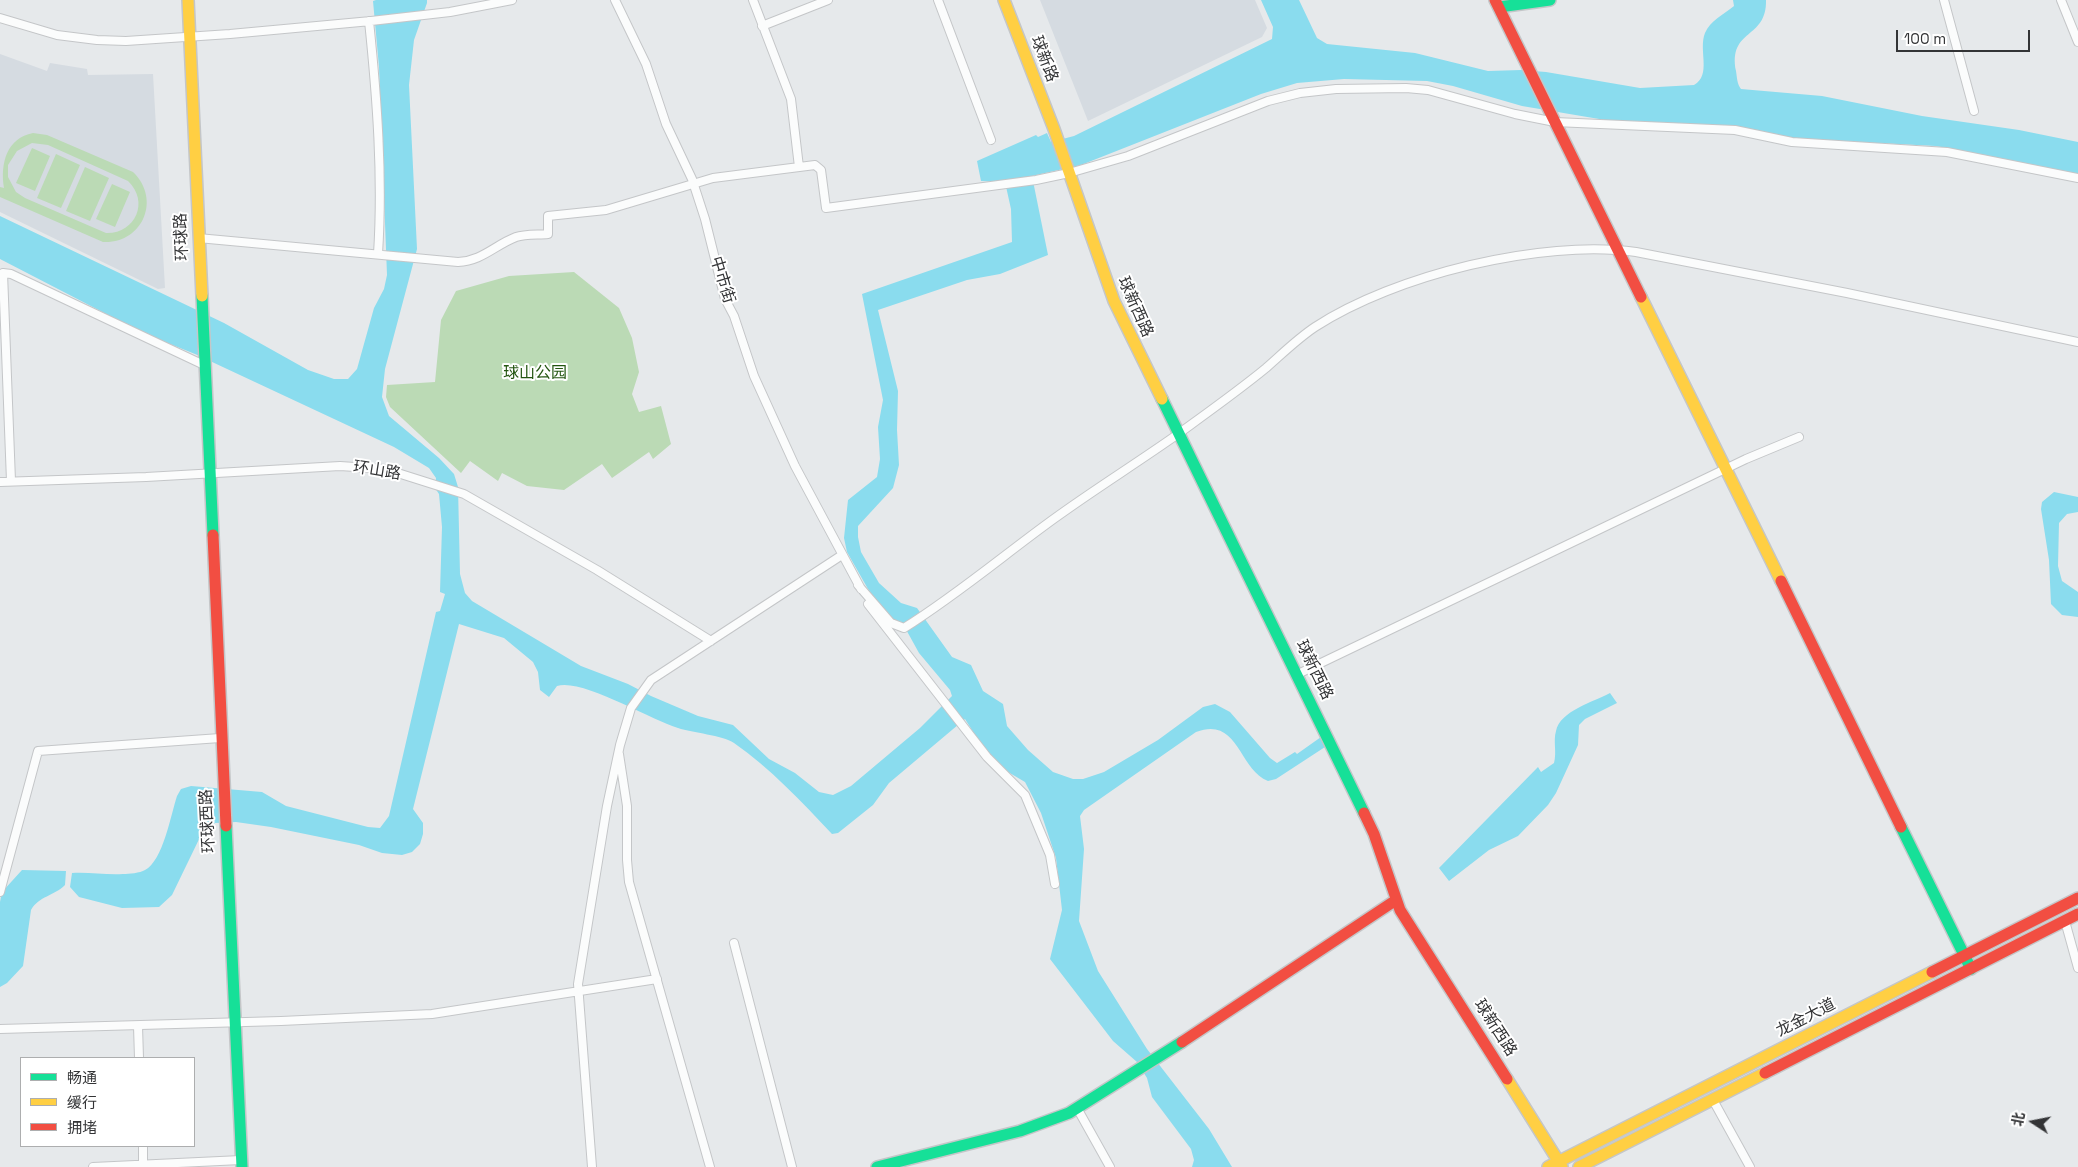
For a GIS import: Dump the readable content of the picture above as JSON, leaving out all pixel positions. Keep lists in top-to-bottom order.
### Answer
{
  "streets": {
    "street": [
      "球新路",
      "环球路",
      "中市街",
      "球新西路",
      "环山路",
      "环球西路",
      "龙金大道"
    ]
  },
  "crossings": [
    ["球新路", "球新西路"],
    ["环球路", "环山路"],
    ["环球路", "环球西路"],
    ["球新西路", "龙金大道"],
    ["环山路", "环球西路"]
  ],
  "parks": ["球山公园"],
  "legend": ["畅通", "缓行", "拥堵"],
  "scale_bar": "100 m",
  "north": "left"
}
